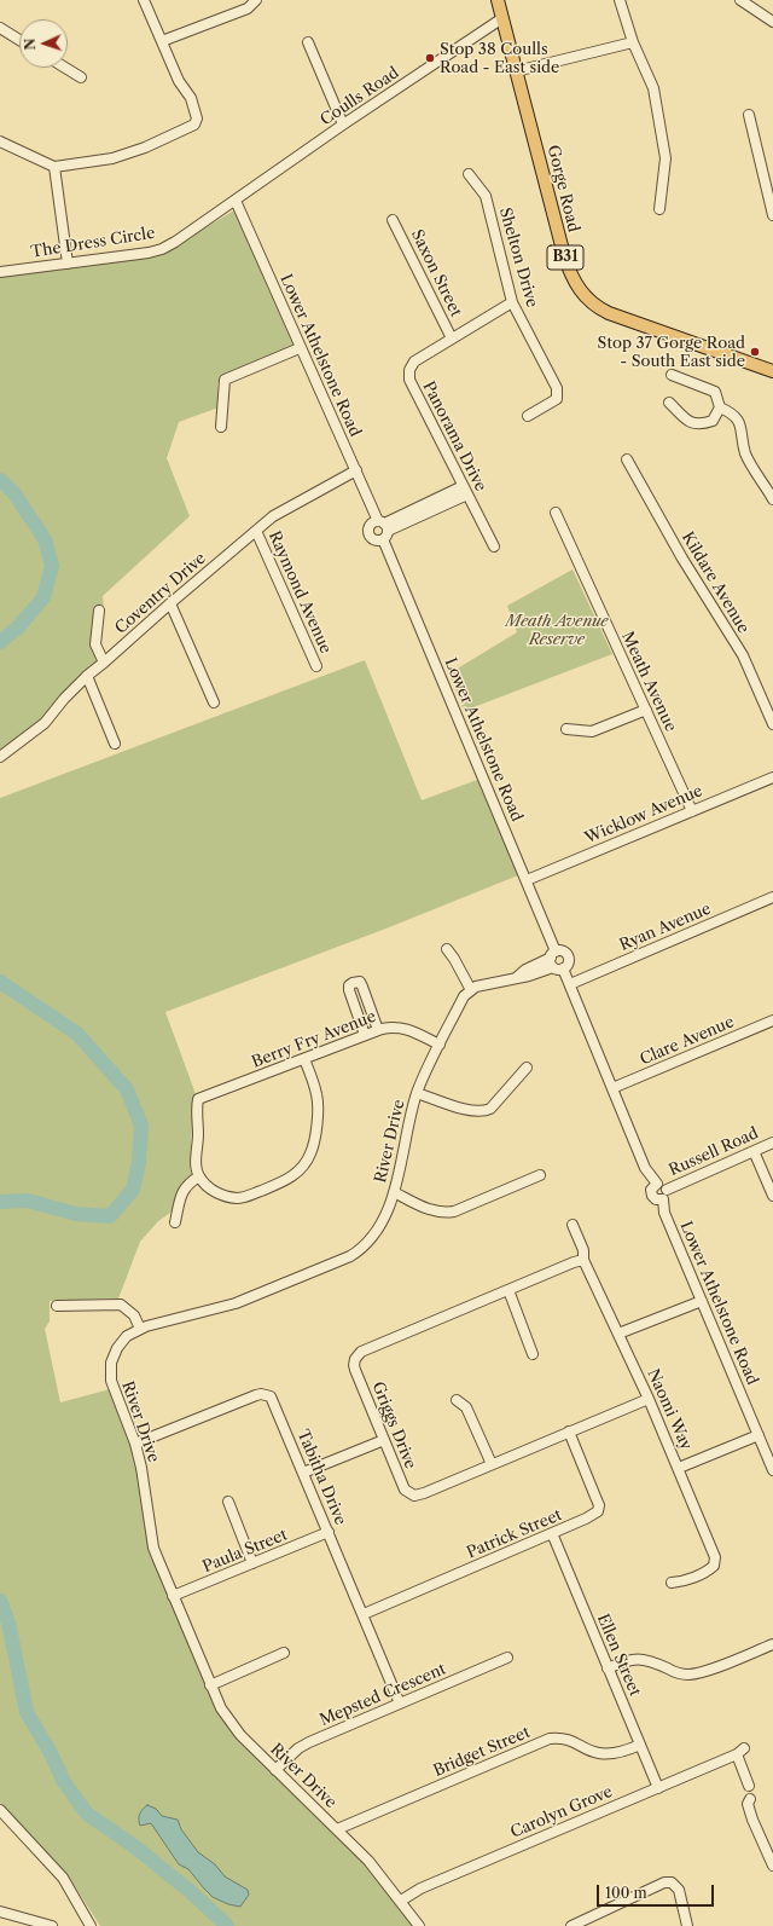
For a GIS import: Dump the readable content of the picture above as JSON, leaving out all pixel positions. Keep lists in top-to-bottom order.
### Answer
{
  "streets": {
    "main road": ["Gorge Road", "B31"],
    "street": [
      "Coulls Road",
      "The Dress Circle",
      "Shelton Drive",
      "Saxon Street",
      "Lower Athelstone Road",
      "Panorama Drive",
      "Kildare Avenue",
      "Raymond Avenue",
      "Coventry Drive",
      "Meath Avenue",
      "Wicklow Avenue",
      "Ryan Avenue",
      "Berry Fry Avenue",
      "Clare Avenue",
      "River Drive",
      "Russell Road",
      "Naomi Way",
      "Griggs Drive",
      "Tabitha Drive",
      "Patrick Street",
      "Paula Street",
      "Ellen Street",
      "Mepsted Crescent",
      "Bridget Street",
      "Carolyn Grove"
    ]
  },
  "crossings": [
    ["Coulls Road", "Gorge Road"],
    ["Coulls Road", "The Dress Circle"],
    ["Coulls Road", "Lower Athelstone Road"],
    ["The Dress Circle", "Lower Athelstone Road"],
    ["Shelton Drive", "Panorama Drive"],
    ["Saxon Street", "Panorama Drive"],
    ["Lower Athelstone Road", "Coventry Drive"],
    ["Lower Athelstone Road", "Wicklow Avenue"],
    ["Lower Athelstone Road", "Ryan Avenue"],
    ["Lower Athelstone Road", "Clare Avenue"],
    ["Lower Athelstone Road", "Russell Road"],
    ["Raymond Avenue", "Coventry Drive"],
    ["Meath Avenue", "Wicklow Avenue"],
    ["Berry Fry Avenue", "River Drive"],
    ["River Drive", "Tabitha Drive"],
    ["River Drive", "Paula Street"],
    ["River Drive", "Mepsted Crescent"],
    ["River Drive", "Bridget Street"],
    ["River Drive", "Carolyn Grove"],
    ["Naomi Way", "Griggs Drive"],
    ["Griggs Drive", "Patrick Street"],
    ["Tabitha Drive", "Patrick Street"],
    ["Tabitha Drive", "Paula Street"],
    ["Tabitha Drive", "Mepsted Crescent"],
    ["Patrick Street", "Ellen Street"],
    ["Ellen Street", "Bridget Street"],
    ["Ellen Street", "Carolyn Grove"]
  ],
  "parks": ["Meath Avenue Reserve"],
  "places": ["Stop 38 Coulls Road - East side", "Stop 37 Gorge Road - South East side"],
  "scale_bar": "100 m",
  "north": "left"
}
